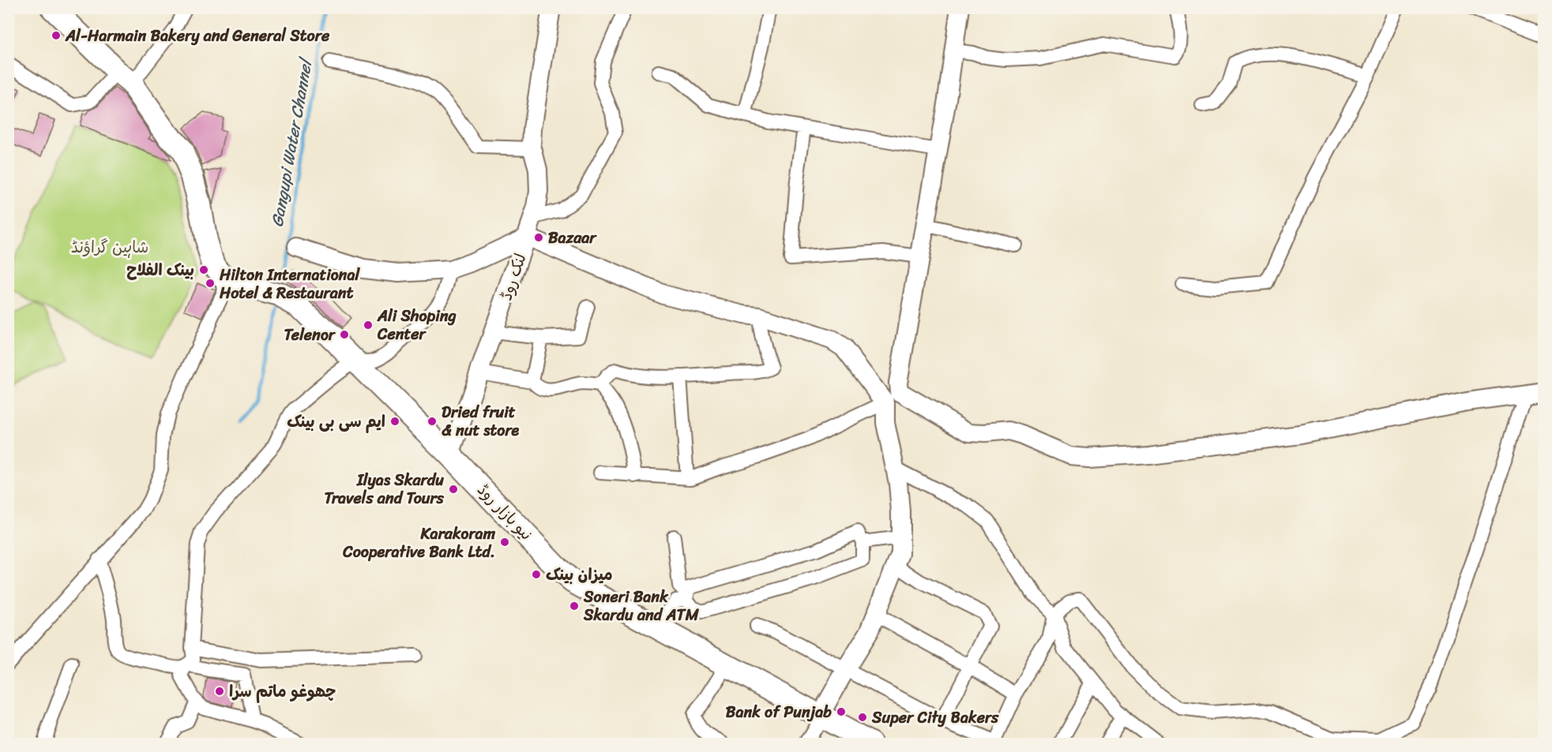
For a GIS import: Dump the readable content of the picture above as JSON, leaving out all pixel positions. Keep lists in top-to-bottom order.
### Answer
{
  "streets": {
    "highway": ["نیو بازار روڈ"],
    "main road": ["لنک روڈ"]
  },
  "crossings": [
    ["لنک روڈ", "نیو بازار روڈ"]
  ],
  "water": ["Gangupi Water Channel"],
  "parks": ["شاہین گراؤنڈ"],
  "places": [
    "Al-Harmain Bakery and General Store",
    "Bazaar",
    "بینک الفلاح",
    "Hilton International Hotel & Restaurant",
    "Ali Shoping Center",
    "Telenor",
    "ایم سی بی بینک",
    "Dried fruit & nut store",
    "Ilyas Skardu Travels and Tours",
    "Karakoram Cooperative Bank Ltd.",
    "میزان بینک",
    "Soneri Bank Skardu and ATM",
    "چھوغو ماتم سرا",
    "Bank of Punjab",
    "Super City Bakers"
  ]
}
